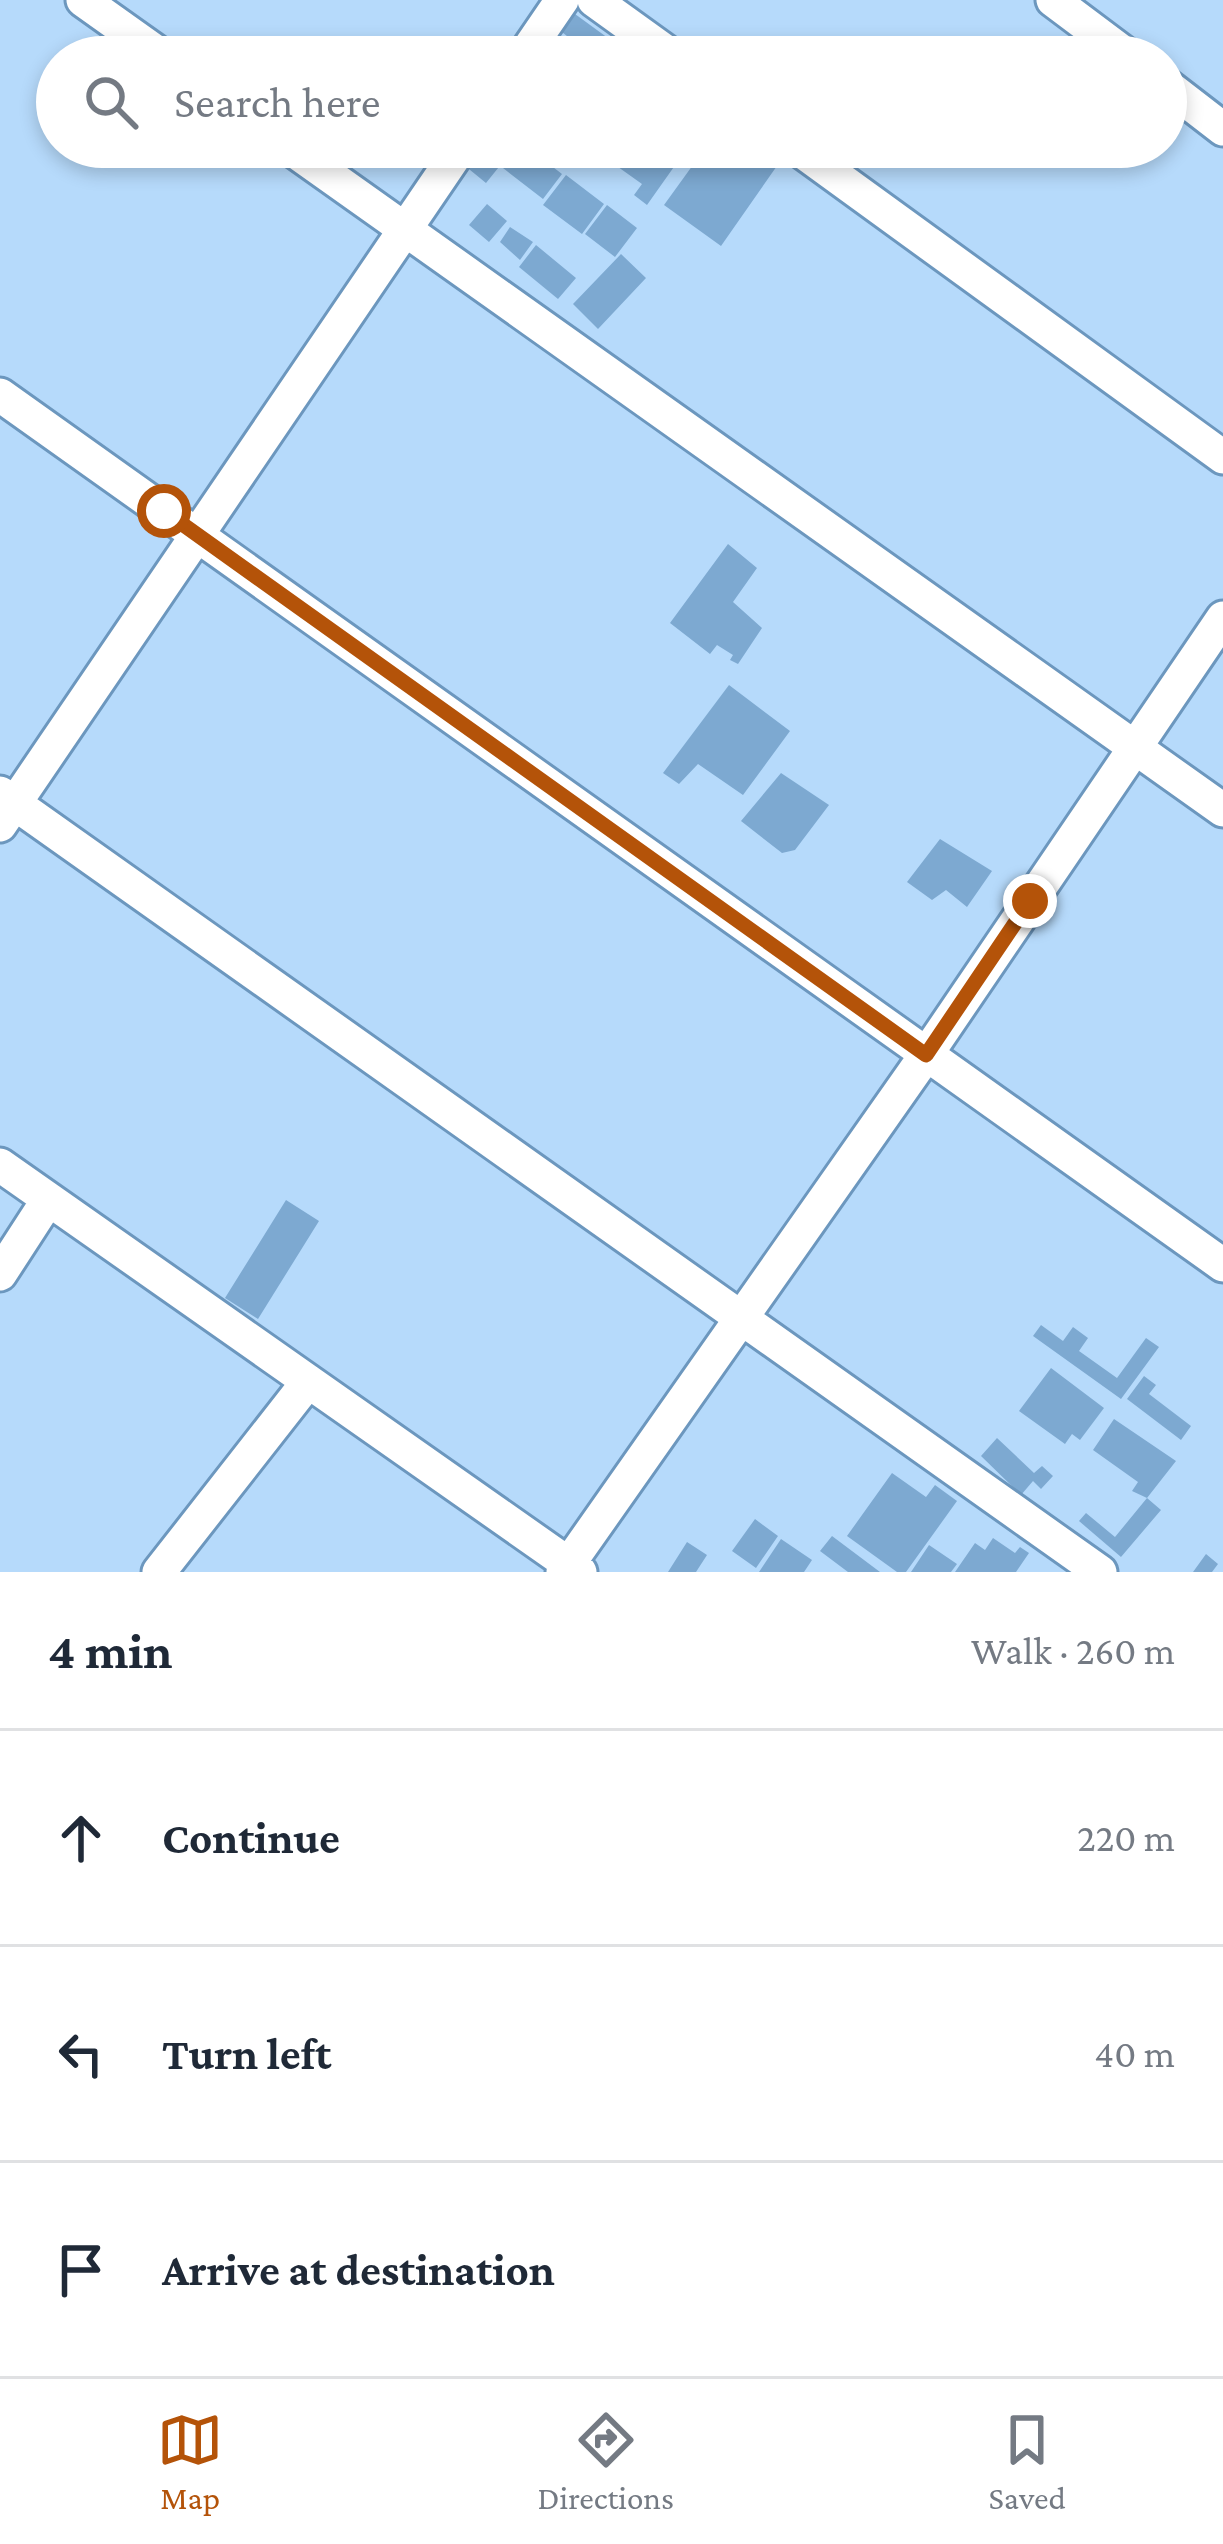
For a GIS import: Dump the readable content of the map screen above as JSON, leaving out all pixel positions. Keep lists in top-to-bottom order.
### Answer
{
  "page": {
    "search": "Search here",
    "heading": ["4 min", "Walk · 260 m"],
    "list": [
      ["Continue", "220 m"],
      ["Turn left", "40 m"],
      "Arrive at destination"
    ],
    "nav": ["Map", "Directions", "Saved"]
  }
}
